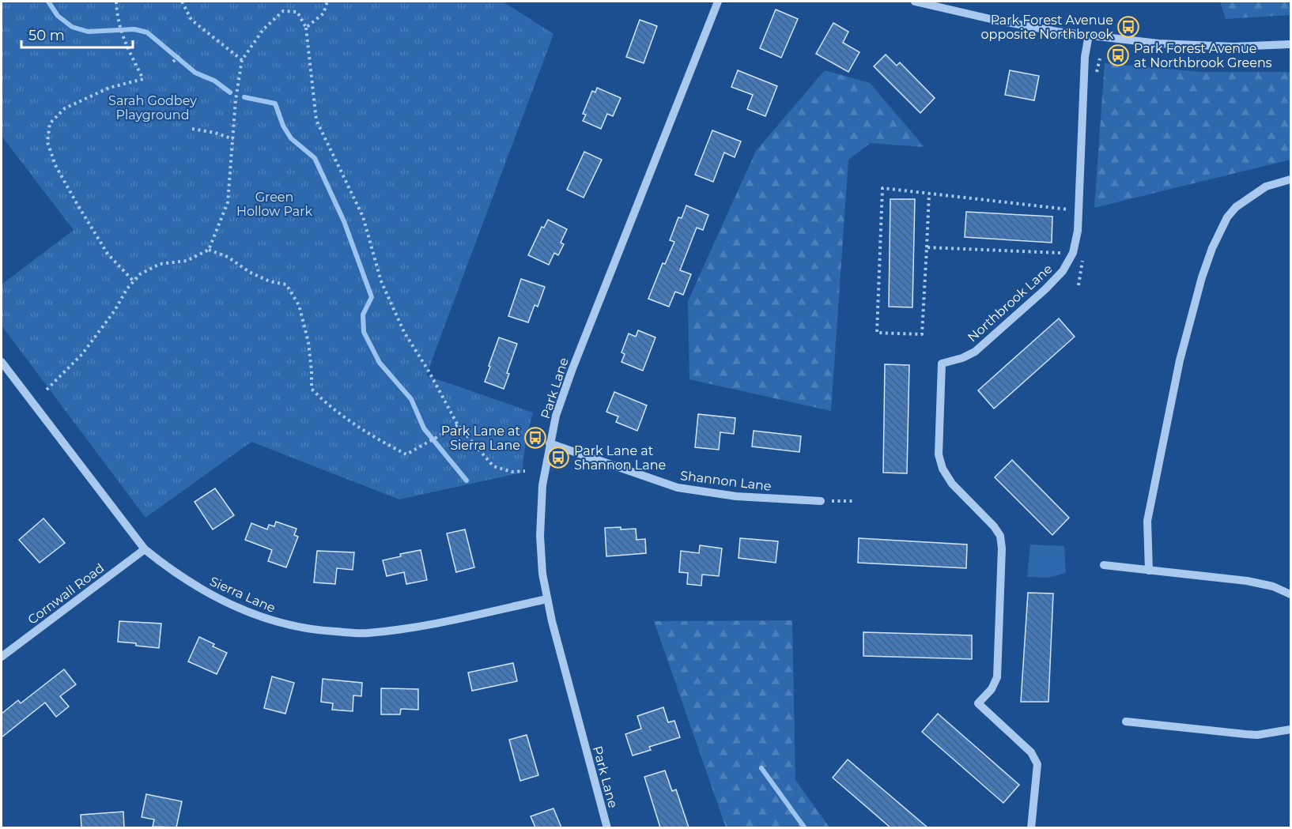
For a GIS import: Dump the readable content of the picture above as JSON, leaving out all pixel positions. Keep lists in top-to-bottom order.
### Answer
{
  "streets": {
    "street": [
      "Northbrook Lane",
      "Park Lane",
      "Shannon Lane",
      "Cornwall Road",
      "Sierra Lane"
    ]
  },
  "crossings": [
    ["Park Lane", "Shannon Lane"],
    ["Park Lane", "Sierra Lane"],
    ["Cornwall Road", "Sierra Lane"]
  ],
  "parks": ["Sarah Godbey Playground", "Green Hollow Park"],
  "places": {
    "bus stop": [
      "Park Forest Avenue opposite Northbrook",
      "Park Forest Avenue at Northbrook Greens",
      "Park Lane at Sierra Lane",
      "Park Lane at Shannon Lane"
    ]
  },
  "scale_bar": "50 m"
}
